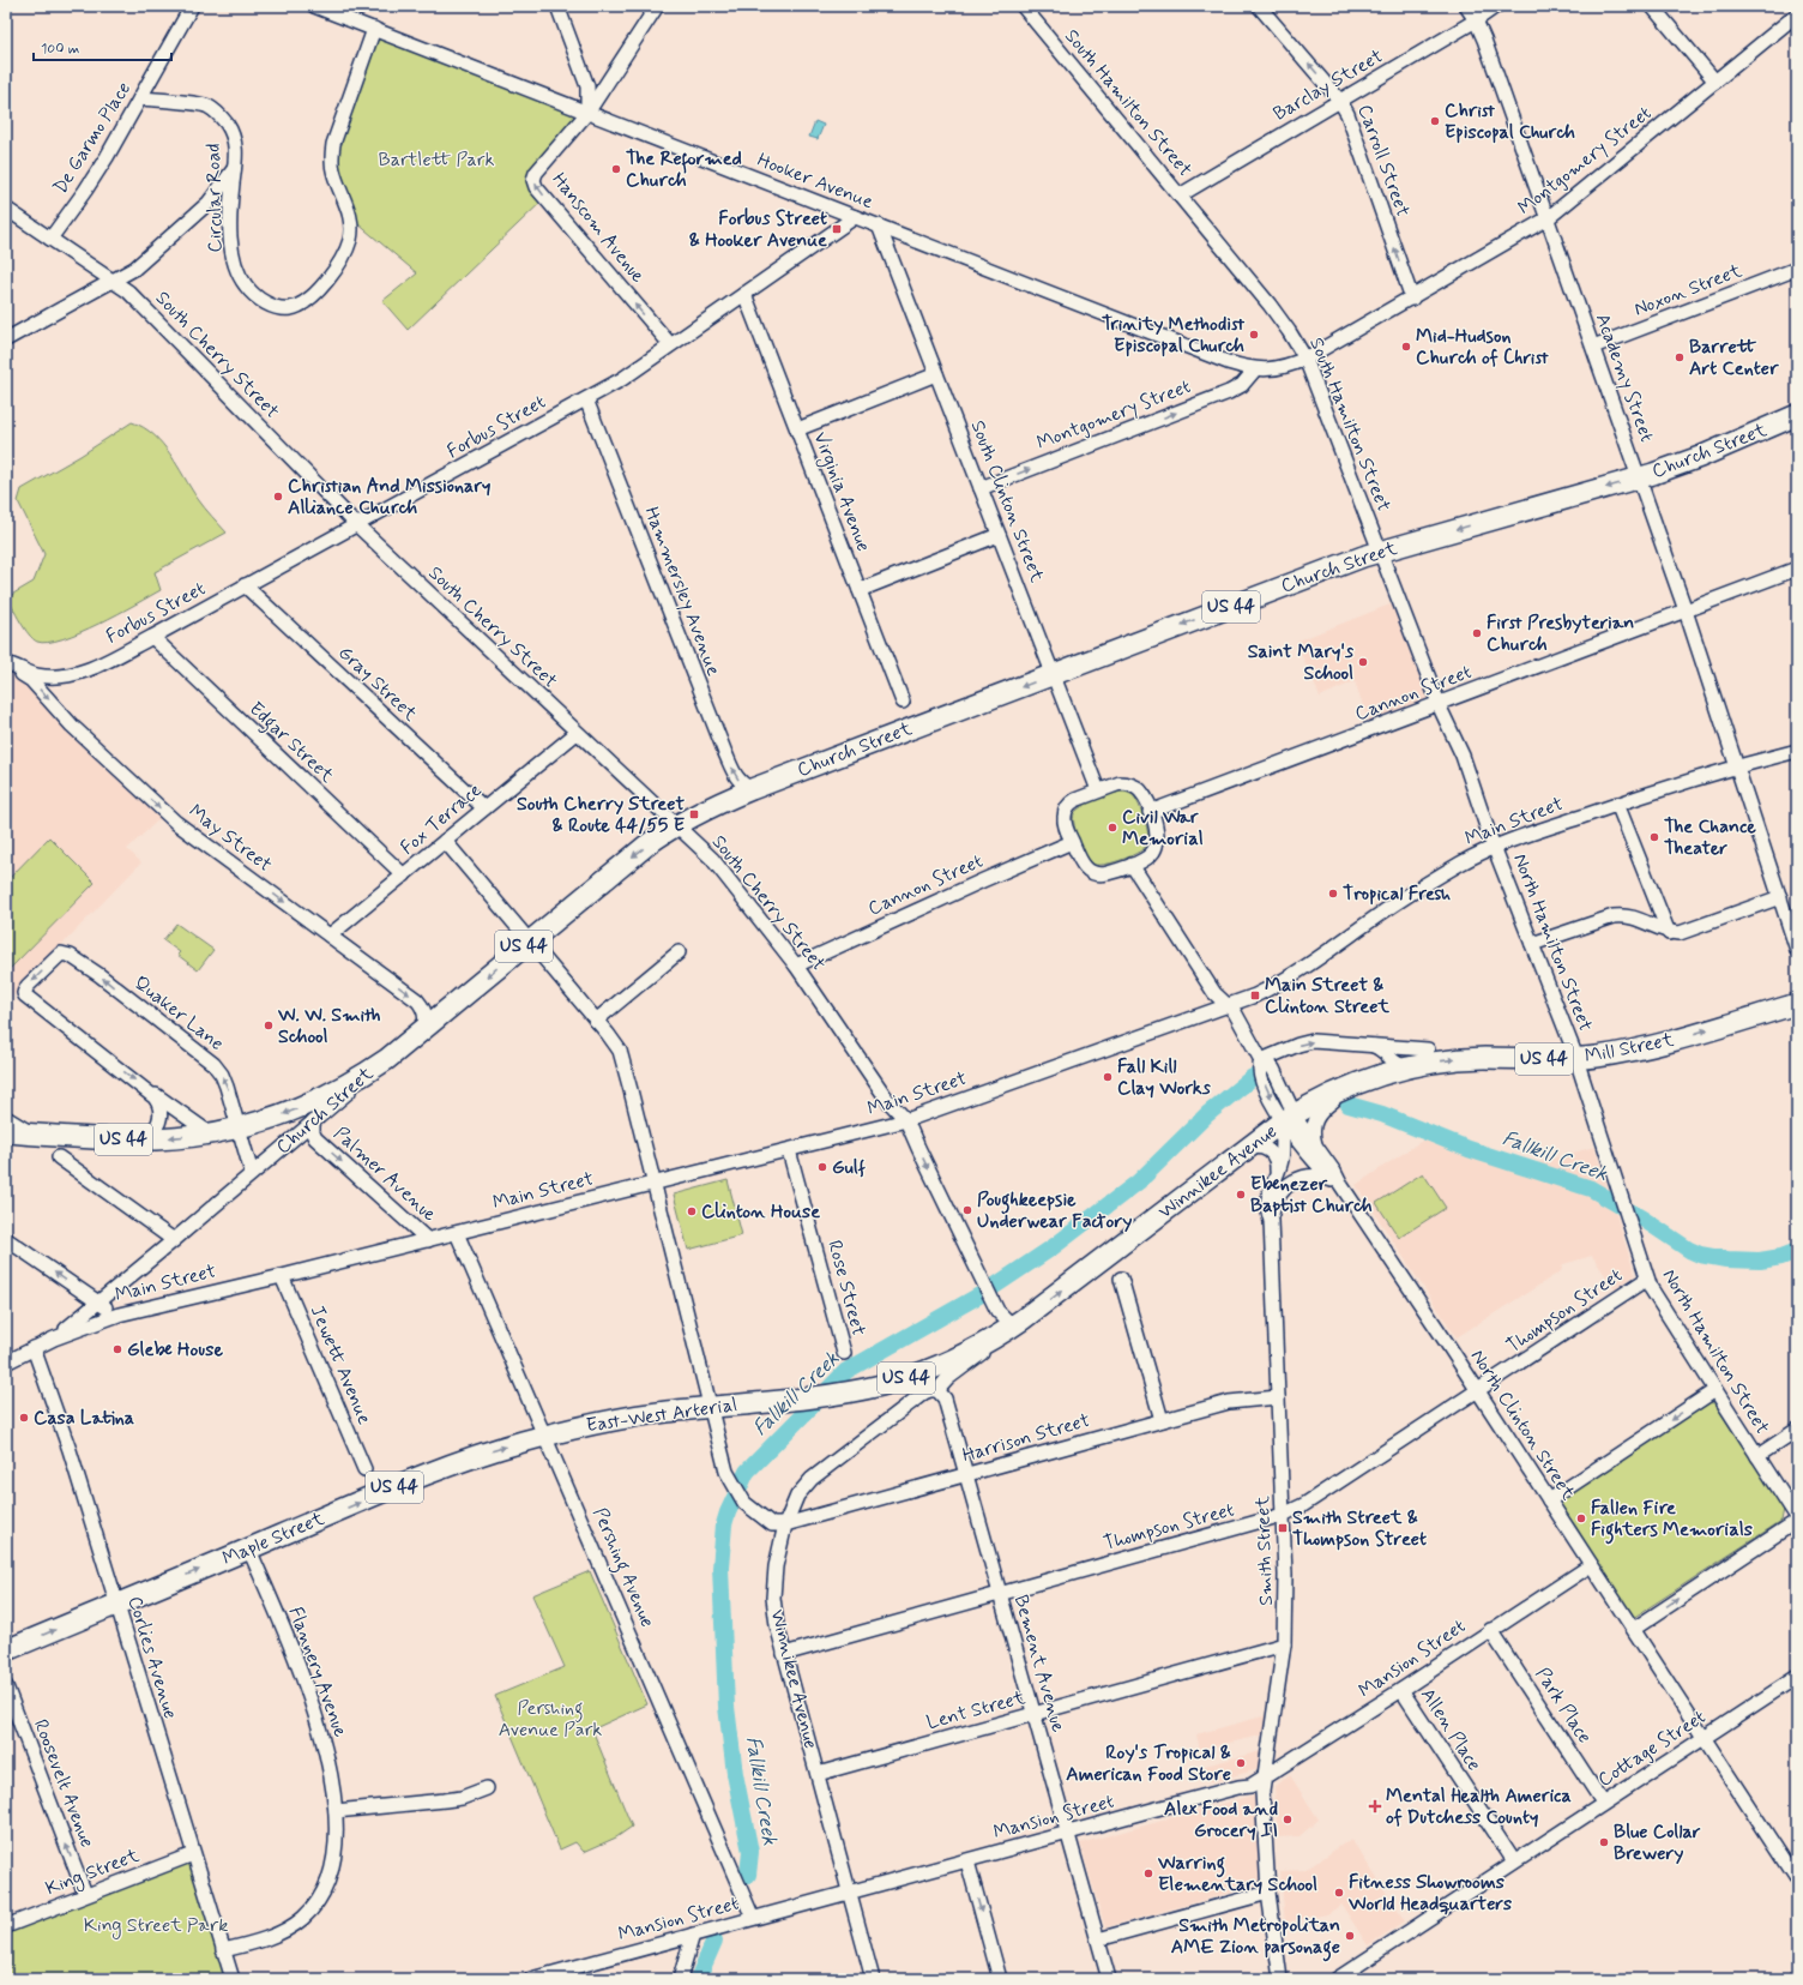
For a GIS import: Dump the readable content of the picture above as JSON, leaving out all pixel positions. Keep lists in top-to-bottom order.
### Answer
{
  "streets": {
    "highway": [
      "Church Street",
      "US 44",
      "Mill Street",
      "Winnikee Avenue",
      "East-West Arterial",
      "Maple Street"
    ],
    "street": [
      "Barclay Street",
      "South Hamilton Street",
      "De Garmo Place",
      "Carroll Street",
      "Montgomery Street",
      "Hooker Avenue",
      "Circular Road",
      "Hanscom Avenue",
      "Noxon Street",
      "South Cherry Street",
      "Academy Street",
      "Forbus Street",
      "Virginia Avenue",
      "South Clinton Street",
      "Hammersley Avenue",
      "Gray Street",
      "Cannon Street",
      "Edgar Street",
      "Fox Terrace",
      "Main Street",
      "May Street",
      "North Hamilton Street",
      "Quaker Lane",
      "Palmer Avenue",
      "Rose Street",
      "Thompson Street",
      "Jewett Avenue",
      "North Clinton Street",
      "Harrison Street",
      "Smith Street",
      "Pershing Avenue",
      "Corlies Avenue",
      "Mansion Street",
      "Bement Avenue",
      "Flannery Avenue",
      "Park Place",
      "Lent Street",
      "Allen Place",
      "Cottage Street",
      "Roosevelt Avenue",
      "King Street"
    ]
  },
  "crossings": [
    ["Barclay Street", "South Hamilton Street"],
    ["Barclay Street", "Carroll Street"],
    ["Barclay Street", "Academy Street"],
    ["South Hamilton Street", "Montgomery Street"],
    ["South Hamilton Street", "Hooker Avenue"],
    ["South Hamilton Street", "Church Street"],
    ["South Hamilton Street", "Cannon Street"],
    ["South Hamilton Street", "Main Street"],
    ["South Hamilton Street", "North Hamilton Street"],
    ["De Garmo Place", "Circular Road"],
    ["De Garmo Place", "South Cherry Street"],
    ["Carroll Street", "Montgomery Street"],
    ["Montgomery Street", "Hooker Avenue"],
    ["Montgomery Street", "Academy Street"],
    ["Montgomery Street", "South Clinton Street"],
    ["Hooker Avenue", "Circular Road"],
    ["Hooker Avenue", "Hanscom Avenue"],
    ["Hooker Avenue", "Forbus Street"],
    ["Hooker Avenue", "South Clinton Street"],
    ["Hanscom Avenue", "Forbus Street"],
    ["Noxon Street", "Academy Street"],
    ["South Cherry Street", "Forbus Street"],
    ["South Cherry Street", "Church Street"],
    ["South Cherry Street", "Cannon Street"],
    ["South Cherry Street", "Fox Terrace"],
    ["South Cherry Street", "Main Street"],
    ["South Cherry Street", "Winnikee Avenue"],
    ["Academy Street", "Church Street"],
    ["Academy Street", "Cannon Street"],
    ["Academy Street", "Main Street"],
    ["Forbus Street", "Virginia Avenue"],
    ["Forbus Street", "Hammersley Avenue"],
    ["Forbus Street", "Gray Street"],
    ["Forbus Street", "Edgar Street"],
    ["Forbus Street", "May Street"],
    ["Church Street", "South Clinton Street"],
    ["Church Street", "Hammersley Avenue"],
    ["Church Street", "US 44"],
    ["Church Street", "Main Street"],
    ["Church Street", "May Street"],
    ["Church Street", "Quaker Lane"],
    ["Church Street", "Palmer Avenue"],
    ["South Clinton Street", "Cannon Street"],
    ["US 44", "Quaker Lane"],
    ["Gray Street", "Fox Terrace"],
    ["Edgar Street", "Fox Terrace"],
    ["Fox Terrace", "May Street"],
    ["Main Street", "North Hamilton Street"],
    ["Main Street", "Palmer Avenue"],
    ["Main Street", "Rose Street"],
    ["Main Street", "Jewett Avenue"],
    ["Main Street", "North Clinton Street"],
    ["Main Street", "Pershing Avenue"],
    ["Main Street", "Corlies Avenue"],
    ["North Hamilton Street", "Mill Street"],
    ["North Hamilton Street", "Thompson Street"],
    ["Mill Street", "Winnikee Avenue"],
    ["Mill Street", "North Clinton Street"],
    ["Mill Street", "Smith Street"],
    ["Winnikee Avenue", "Thompson Street"],
    ["Winnikee Avenue", "East-West Arterial"],
    ["Winnikee Avenue", "North Clinton Street"],
    ["Winnikee Avenue", "Harrison Street"],
    ["Winnikee Avenue", "Smith Street"],
    ["Winnikee Avenue", "Mansion Street"],
    ["Winnikee Avenue", "Bement Avenue"],
    ["Winnikee Avenue", "Lent Street"],
    ["Thompson Street", "North Clinton Street"],
    ["Thompson Street", "Smith Street"],
    ["Thompson Street", "Bement Avenue"],
    ["East-West Arterial", "Maple Street"],
    ["East-West Arterial", "Pershing Avenue"],
    ["North Clinton Street", "Smith Street"],
    ["North Clinton Street", "Mansion Street"],
    ["North Clinton Street", "Cottage Street"],
    ["Harrison Street", "Smith Street"],
    ["Harrison Street", "Bement Avenue"],
    ["Maple Street", "Pershing Avenue"],
    ["Maple Street", "Corlies Avenue"],
    ["Maple Street", "Flannery Avenue"],
    ["Smith Street", "Mansion Street"],
    ["Smith Street", "Lent Street"],
    ["Pershing Avenue", "Mansion Street"],
    ["Corlies Avenue", "Flannery Avenue"],
    ["Corlies Avenue", "King Street"],
    ["Mansion Street", "Bement Avenue"],
    ["Mansion Street", "Park Place"],
    ["Mansion Street", "Allen Place"],
    ["Bement Avenue", "Lent Street"],
    ["Park Place", "Cottage Street"],
    ["Allen Place", "Cottage Street"],
    ["Roosevelt Avenue", "King Street"]
  ],
  "one_way": [
    "Carroll Street",
    "Hanscom Avenue",
    "Church Street",
    "Hammersley Avenue",
    "May Street",
    "Mill Street",
    "Palmer Avenue",
    "Maple Street",
    "Roosevelt Avenue"
  ],
  "water": ["Fallkill Creek"],
  "parks": ["Bartlett Park", "Pershing Avenue Park", "King Street Park"],
  "places": {
    "other": [
      "Christ Episcopal Church",
      "The Reformed Church",
      "Trinity Methodist Episcopal Church",
      "Mid-Hudson Church of Christ",
      "Barrett Art Center",
      "Christian And Missionary Alliance Church",
      "First Presbyterian Church",
      "Saint Mary's School",
      "Civil War Memorial",
      "The Chance Theater",
      "Tropical Fresh",
      "W. W. Smith School",
      "Fall Kill Clay Works",
      "Gulf",
      "Ebenezer Baptist Church",
      "Poughkeepsie Underwear Factory",
      "Clinton House",
      "Glebe House",
      "Casa Latina",
      "Fallen Fire Fighters Memorials",
      "Roy's Tropical & American Food Store",
      "Alex Food and Grocery II",
      "Blue Collar Brewery",
      "Warring Elementary School",
      "Fitness Showrooms World Headquarters",
      "Smith Metropolitan AME Zion parsonage"
    ],
    "transit": [
      "Forbus Street & Hooker Avenue",
      "South Cherry Street & Route 44/55 E",
      "Main Street & Clinton Street",
      "Smith Street & Thompson Street"
    ],
    "health": ["Mental Health America of Dutchess County"]
  },
  "scale_bar": "100 m"
}
